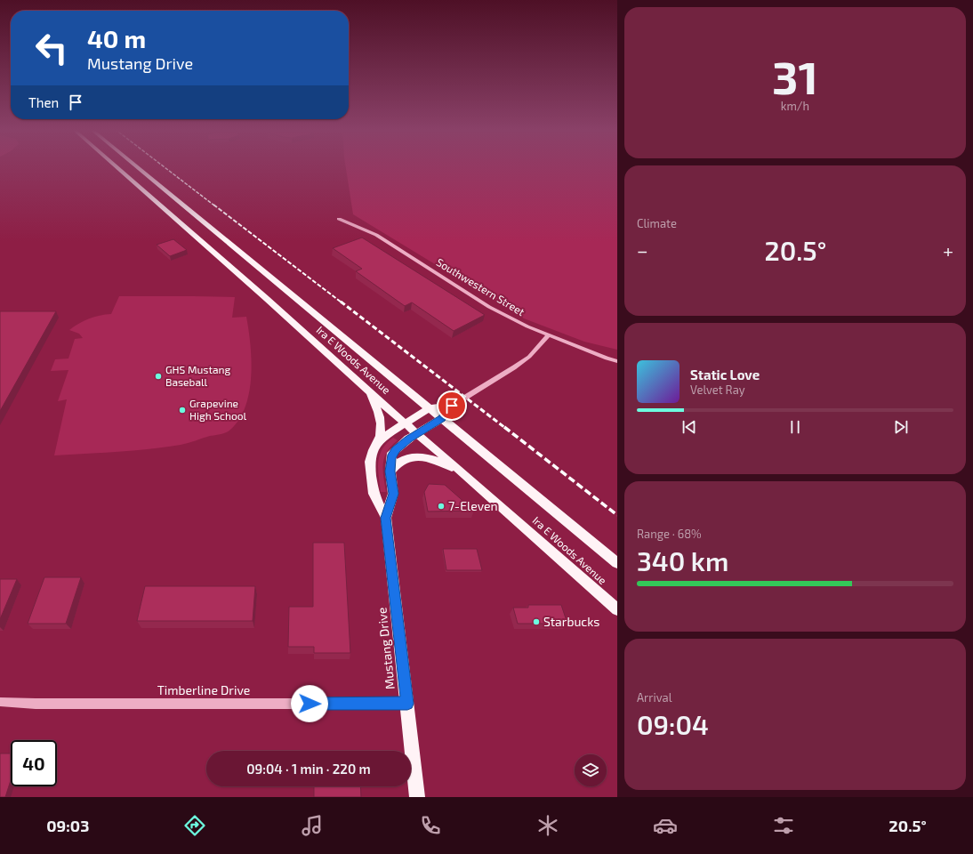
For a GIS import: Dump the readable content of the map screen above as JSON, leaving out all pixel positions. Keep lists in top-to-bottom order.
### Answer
{
  "streets": {
    "main road": ["Ira E Woods Avenue", "Mustang Drive"],
    "street": ["Southwestern Street", "Timberline Drive"]
  },
  "crossings": [
    ["Southwestern Street", "Mustang Drive"],
    ["Ira E Woods Avenue", "Mustang Drive"],
    ["Mustang Drive", "Timberline Drive"]
  ],
  "places": [
    "GHS Mustang Baseball",
    "Grapevine High School",
    "7-Eleven",
    "Starbucks"
  ],
  "page": {
    "tile": [
      ["31", "km/h"],
      "Climate",
      ["Range · 68%", "340 km"],
      ["Arrival", "09:04"]
    ],
    "turn": ["40 m", "Mustang Drive"],
    "then": "Then",
    "heat": ["−", "20.5°", "+"],
    "song": ["Static Love", "Velvet Ray"],
    "limit": "40",
    "trip": "09:04 · 1 min · 220 m",
    "tabs": ["09:03", "20.5°"]
  }
}
